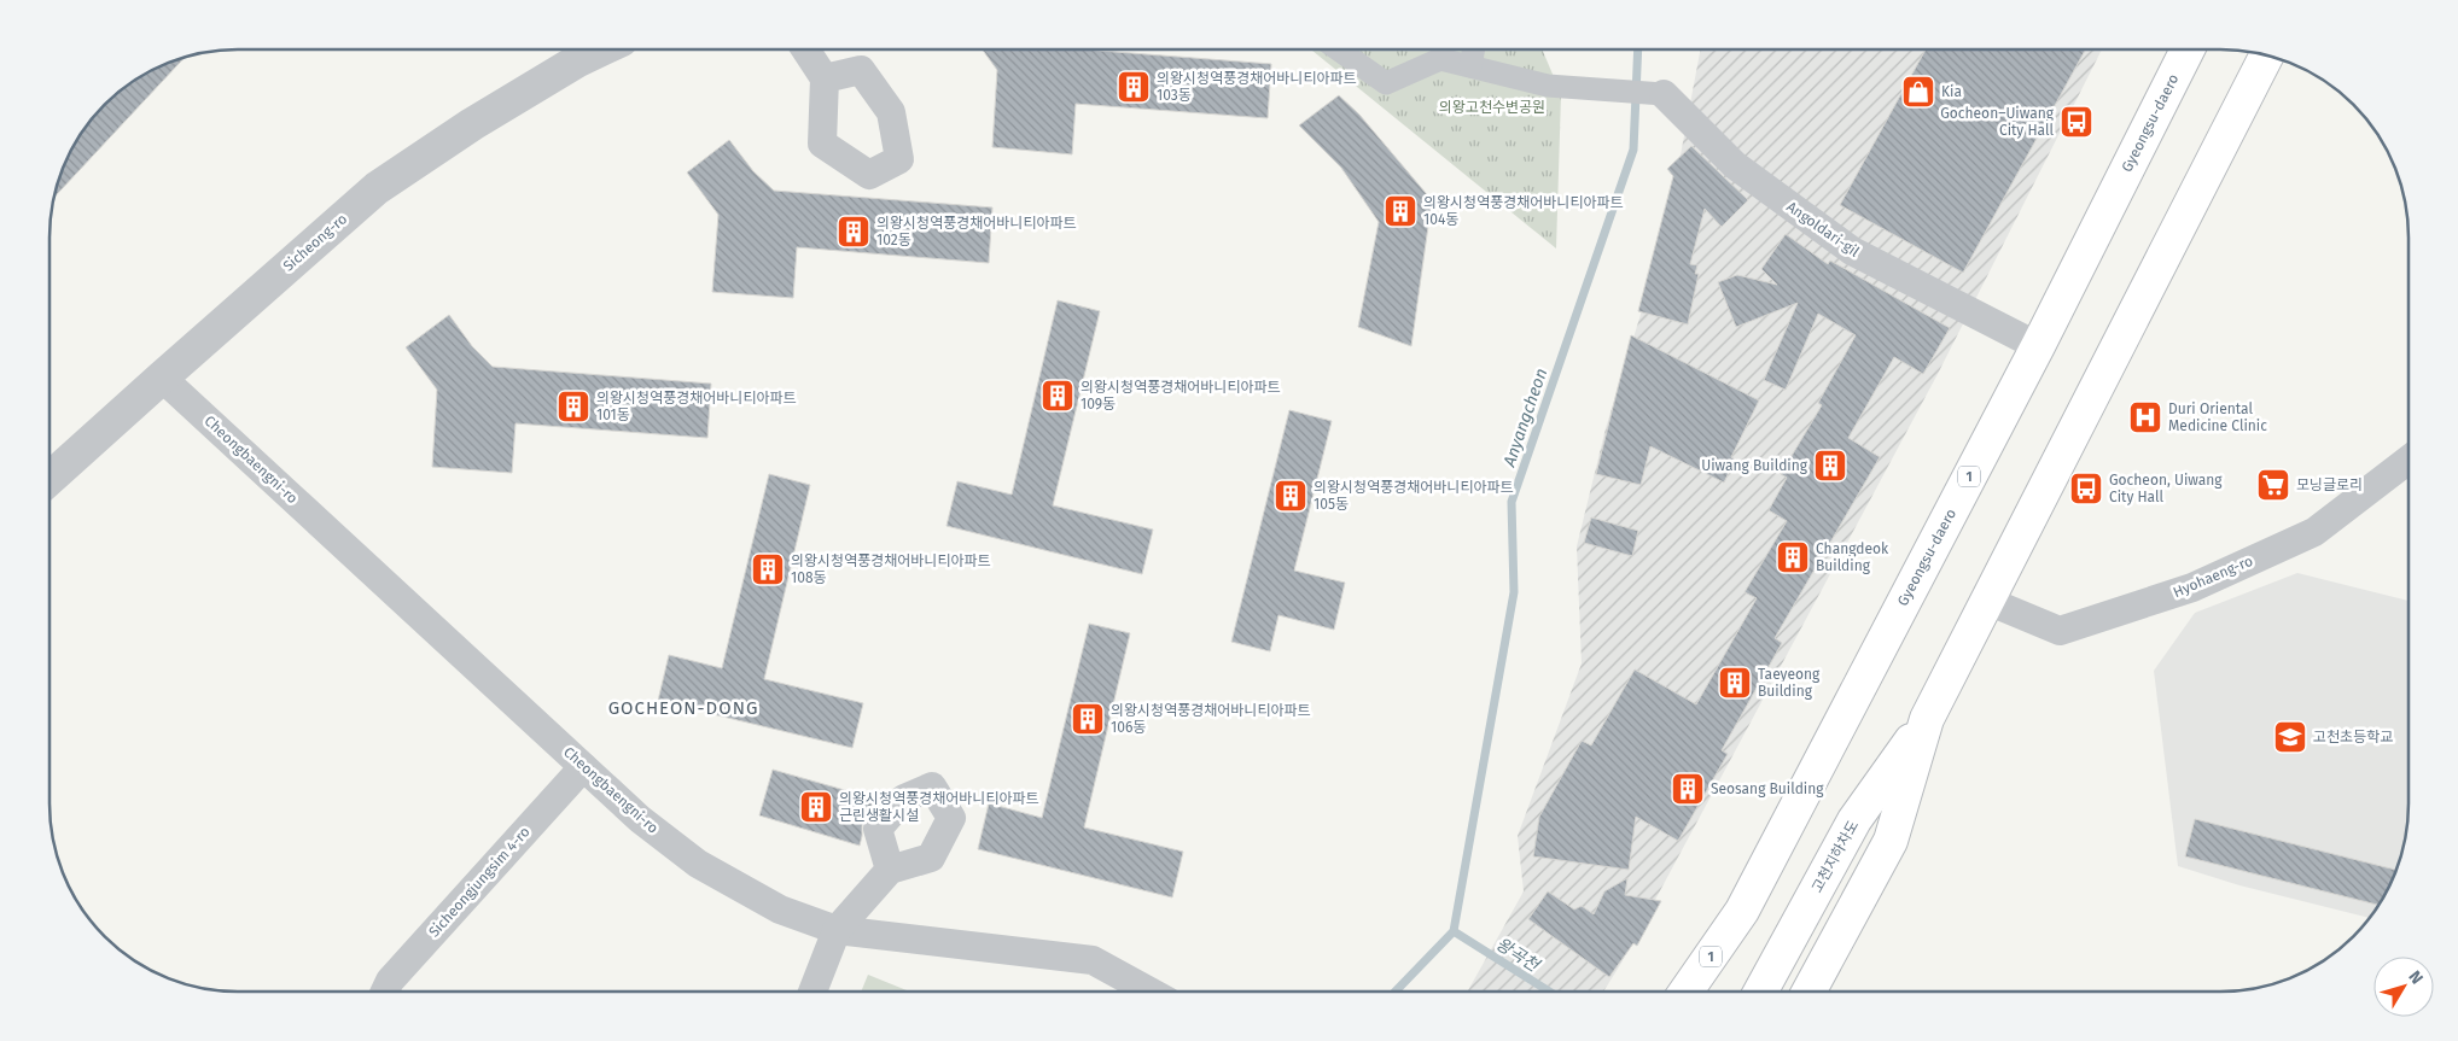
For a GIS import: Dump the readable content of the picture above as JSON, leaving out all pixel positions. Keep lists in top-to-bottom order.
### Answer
{
  "streets": {
    "main road": ["Gyeongsu-daero", "1", "고천지하차도"],
    "street": [
      "Angoldari-gil",
      "Sicheong-ro",
      "Cheongbaengni-ro",
      "Hyohaeng-ro",
      "Sicheongjungsim 4-ro"
    ]
  },
  "crossings": [
    ["Gyeongsu-daero", "Angoldari-gil"],
    ["Gyeongsu-daero", "1"],
    ["Sicheong-ro", "Cheongbaengni-ro"],
    ["Cheongbaengni-ro", "Sicheongjungsim 4-ro"]
  ],
  "districts": ["GOCHEON-DONG"],
  "water": ["Anyangcheon", "왕곡천"],
  "parks": ["의왕고천수변공원"],
  "places": {
    "building": [
      "의왕시청역풍경채어바니티아파트 103동",
      "의왕시청역풍경채어바니티아파트 104동",
      "의왕시청역풍경채어바니티아파트 102동",
      "의왕시청역풍경채어바니티아파트 109동",
      "의왕시청역풍경채어바니티아파트 101동",
      "Uiwang Building",
      "의왕시청역풍경채어바니티아파트 105동",
      "Changdeok Building",
      "의왕시청역풍경채어바니티아파트 108동",
      "Taeyeong Building",
      "의왕시청역풍경채어바니티아파트 106동",
      "Seosang Building",
      "의왕시청역풍경채어바니티아파트 근린생활시설"
    ],
    "shop": ["Kia"],
    "bus stop": ["Gocheon―Uiwang City Hall", "Gocheon, Uiwang City Hall"],
    "hospital": ["Duri Oriental Medicine Clinic"],
    "supermarket": ["모닝글로리"],
    "school or university": ["고천초등학교"]
  },
  "north": "top right"
}
